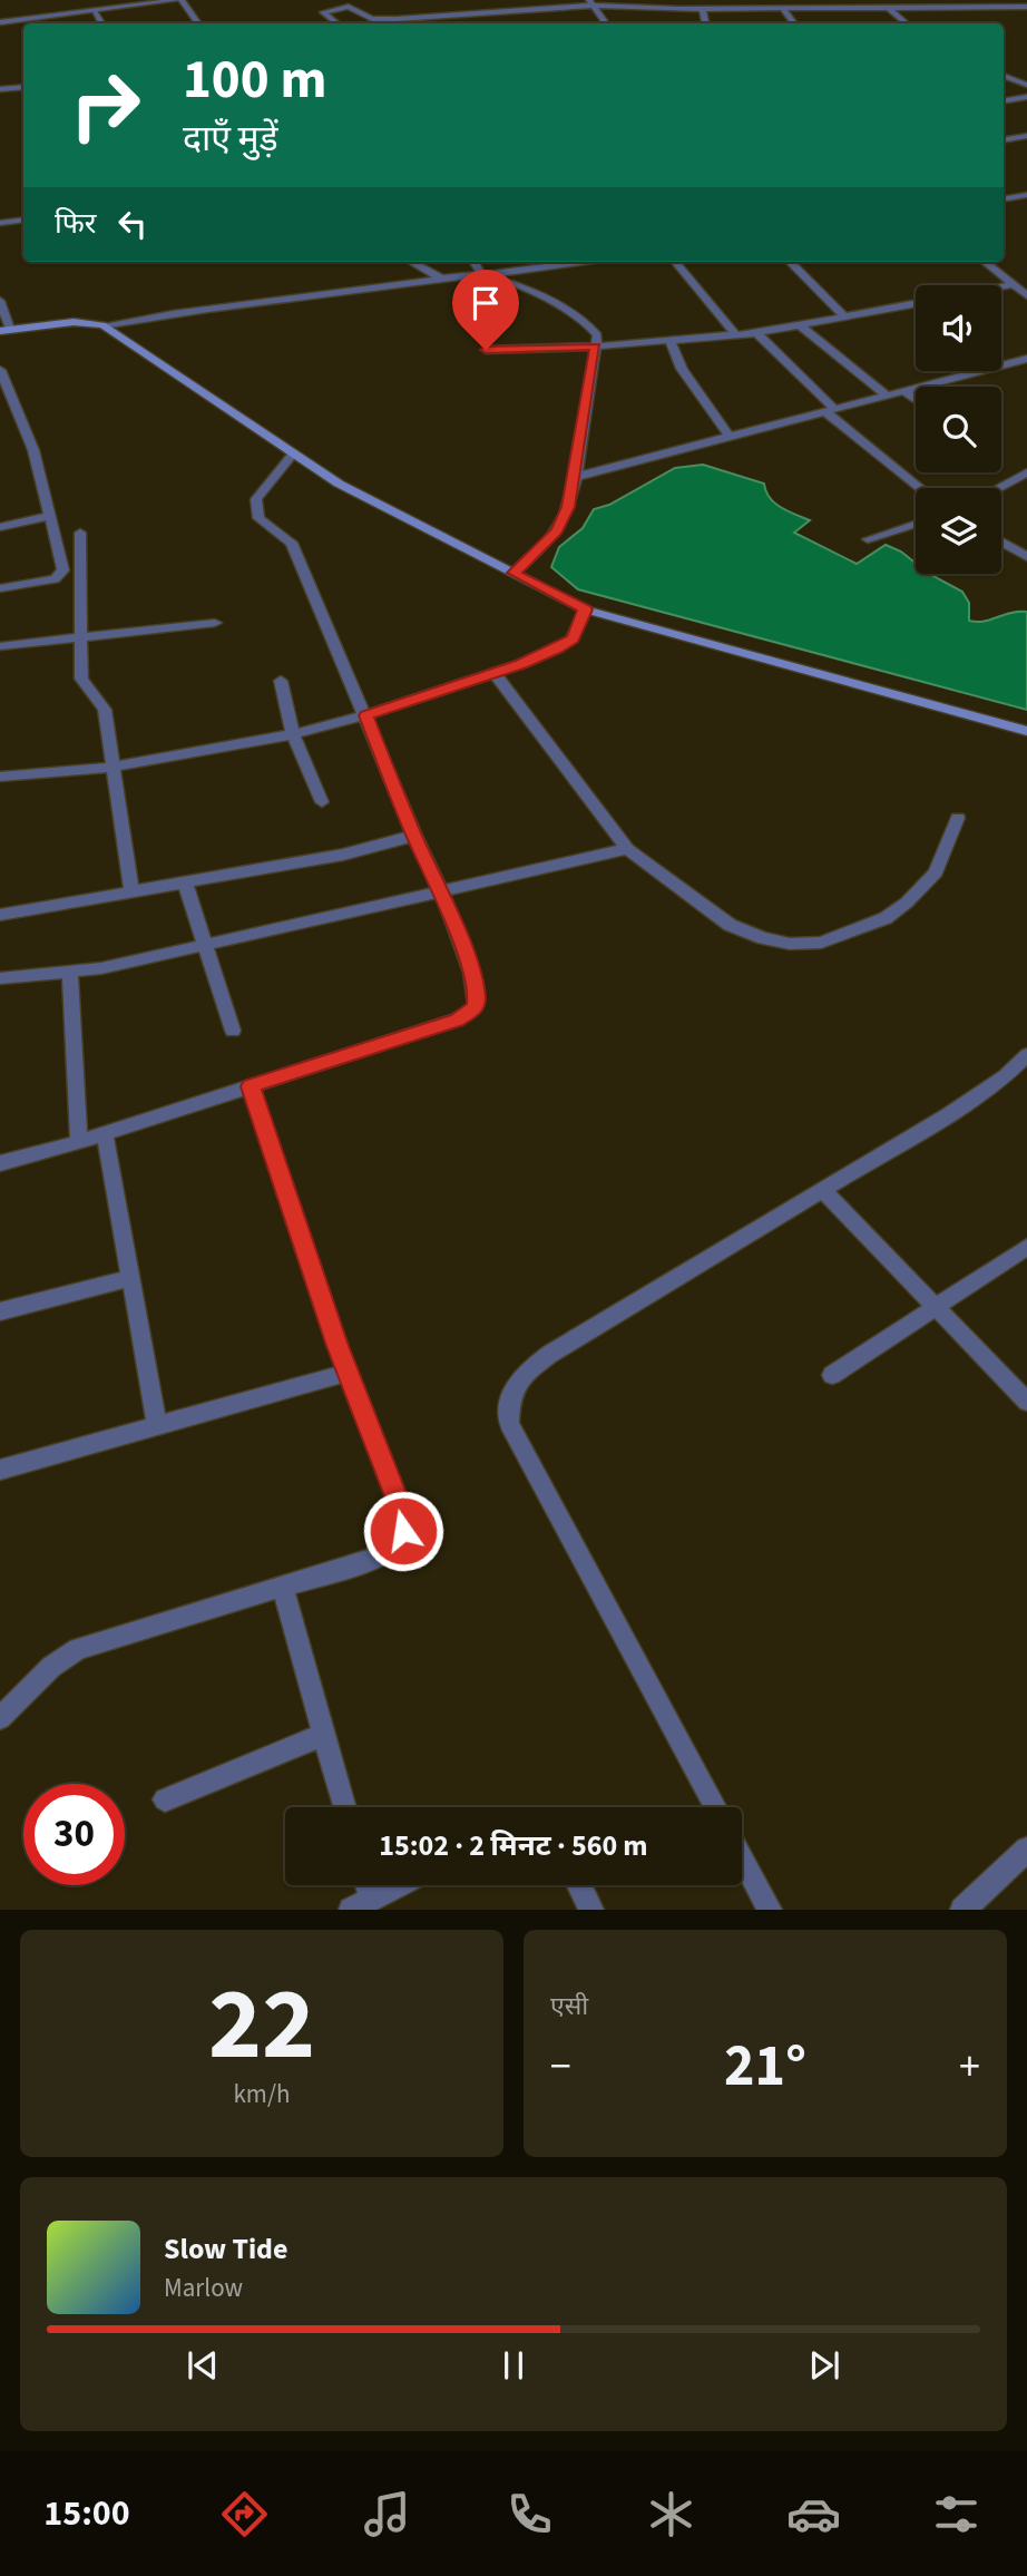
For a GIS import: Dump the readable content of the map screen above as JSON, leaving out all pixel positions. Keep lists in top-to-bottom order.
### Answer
{
  "page": {
    "turn": ["100 m", "दाएँ मुड़ें"],
    "then": "फिर",
    "limit": "30",
    "trip": "15:02 · 2 मिनट · 560 m",
    "tile": [
      ["22", "km/h"],
      "एसी"
    ],
    "heat": ["−", "21°", "+"],
    "song": ["Slow Tide", "Marlow"],
    "tabs": "15:00"
  }
}
